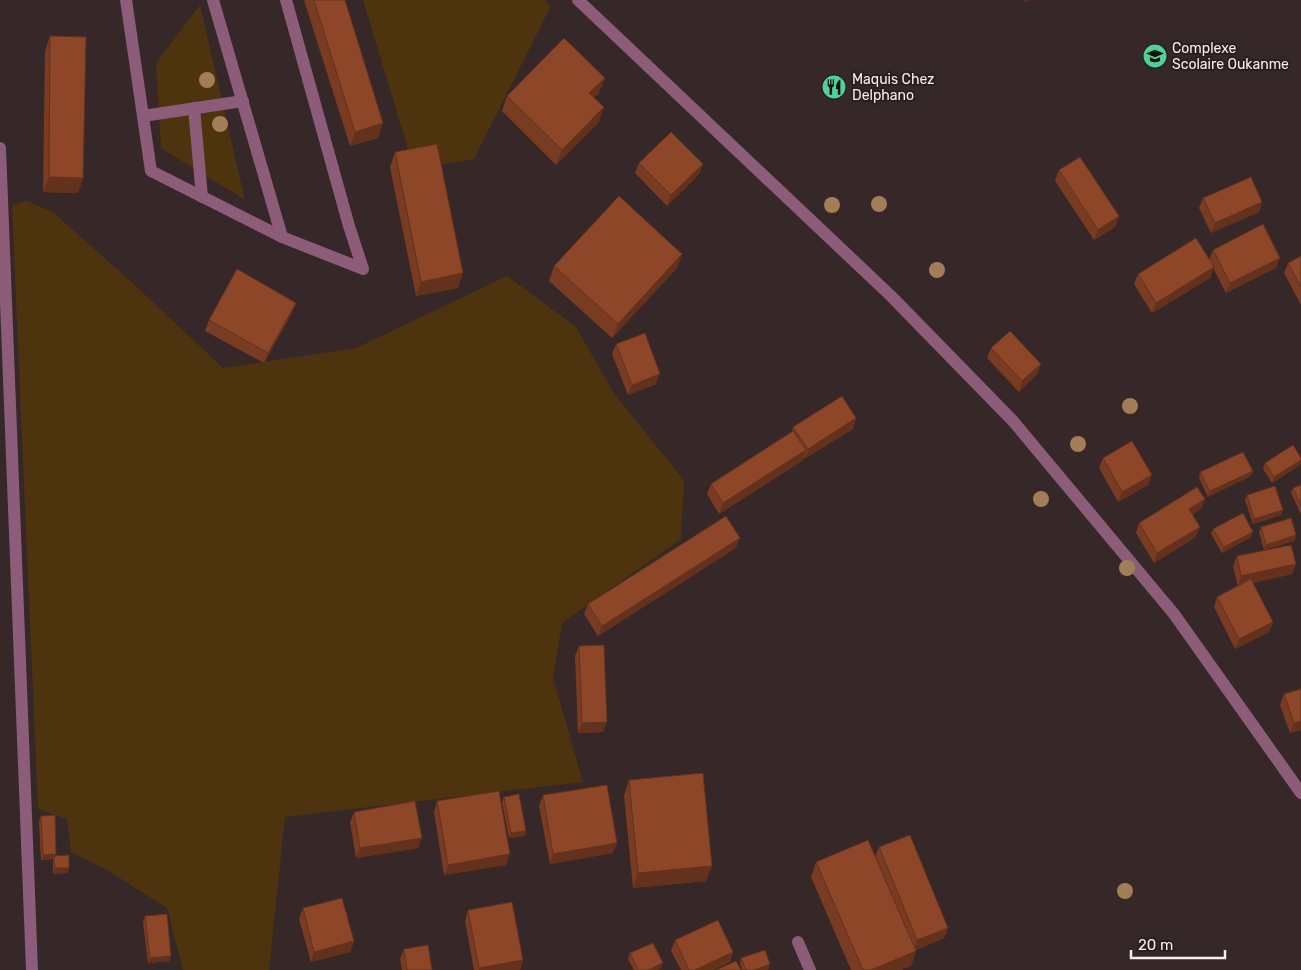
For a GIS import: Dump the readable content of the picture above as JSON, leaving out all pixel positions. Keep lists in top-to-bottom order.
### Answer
{
  "places": {
    "school or university": ["Complexe Scolaire Oukanme"],
    "restaurant": ["Maquis Chez Delphano"]
  },
  "scale_bar": "20 m"
}
